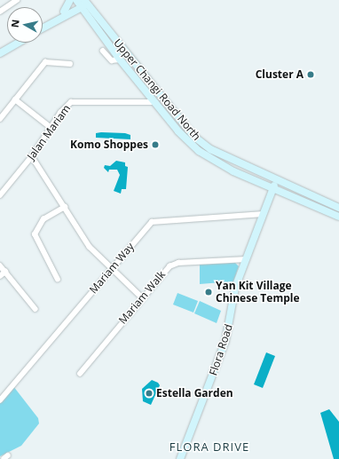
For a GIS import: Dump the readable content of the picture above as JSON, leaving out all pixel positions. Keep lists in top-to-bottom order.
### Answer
{
  "streets": {
    "street": [
      "Upper Changi Road North",
      "Jalan Mariam",
      "Mariam Way",
      "Mariam Walk",
      "Flora Road"
    ]
  },
  "crossings": [
    ["Upper Changi Road North", "Jalan Mariam"],
    ["Mariam Walk", "Flora Road"]
  ],
  "districts": ["FLORA DRIVE"],
  "places": [
    "Cluster A",
    "Komo Shoppes",
    "Yan Kit Village Chinese Temple",
    "Estella Garden"
  ],
  "north": "left"
}
